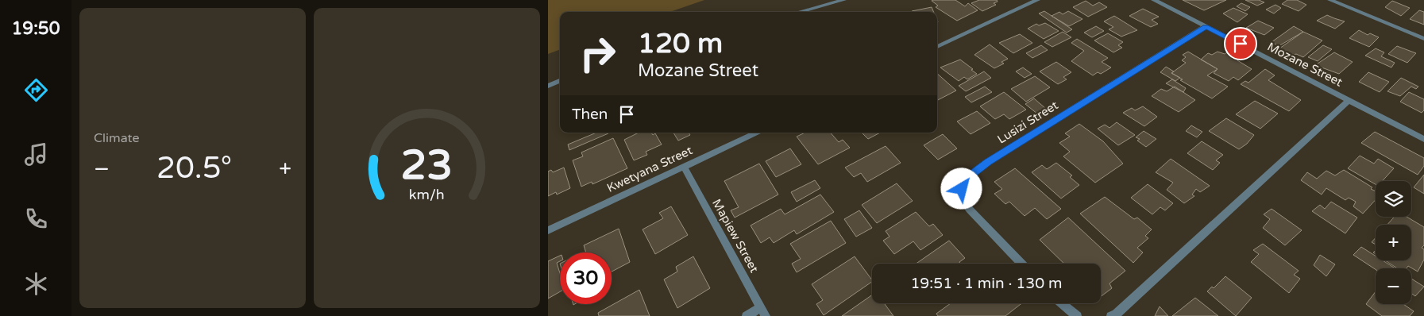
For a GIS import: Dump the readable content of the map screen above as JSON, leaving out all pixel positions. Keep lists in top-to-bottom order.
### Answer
{
  "streets": {
    "street": [
      "Mozane Street",
      "Lusizi Street",
      "Kwetyana Street",
      "Mapiew Street"
    ]
  },
  "crossings": [
    ["Mozane Street", "Lusizi Street"],
    ["Kwetyana Street", "Mapiew Street"]
  ],
  "page": {
    "tabs": "19:50",
    "tile": "Climate",
    "turn": ["120 m", "Mozane Street"],
    "then": "Then",
    "heat": ["−", "20.5°", "+"],
    "map_buttons": ["+", "−"],
    "limit": "30",
    "trip": "19:51 · 1 min · 130 m",
    "gauge": ["23", "km/h"]
  }
}
